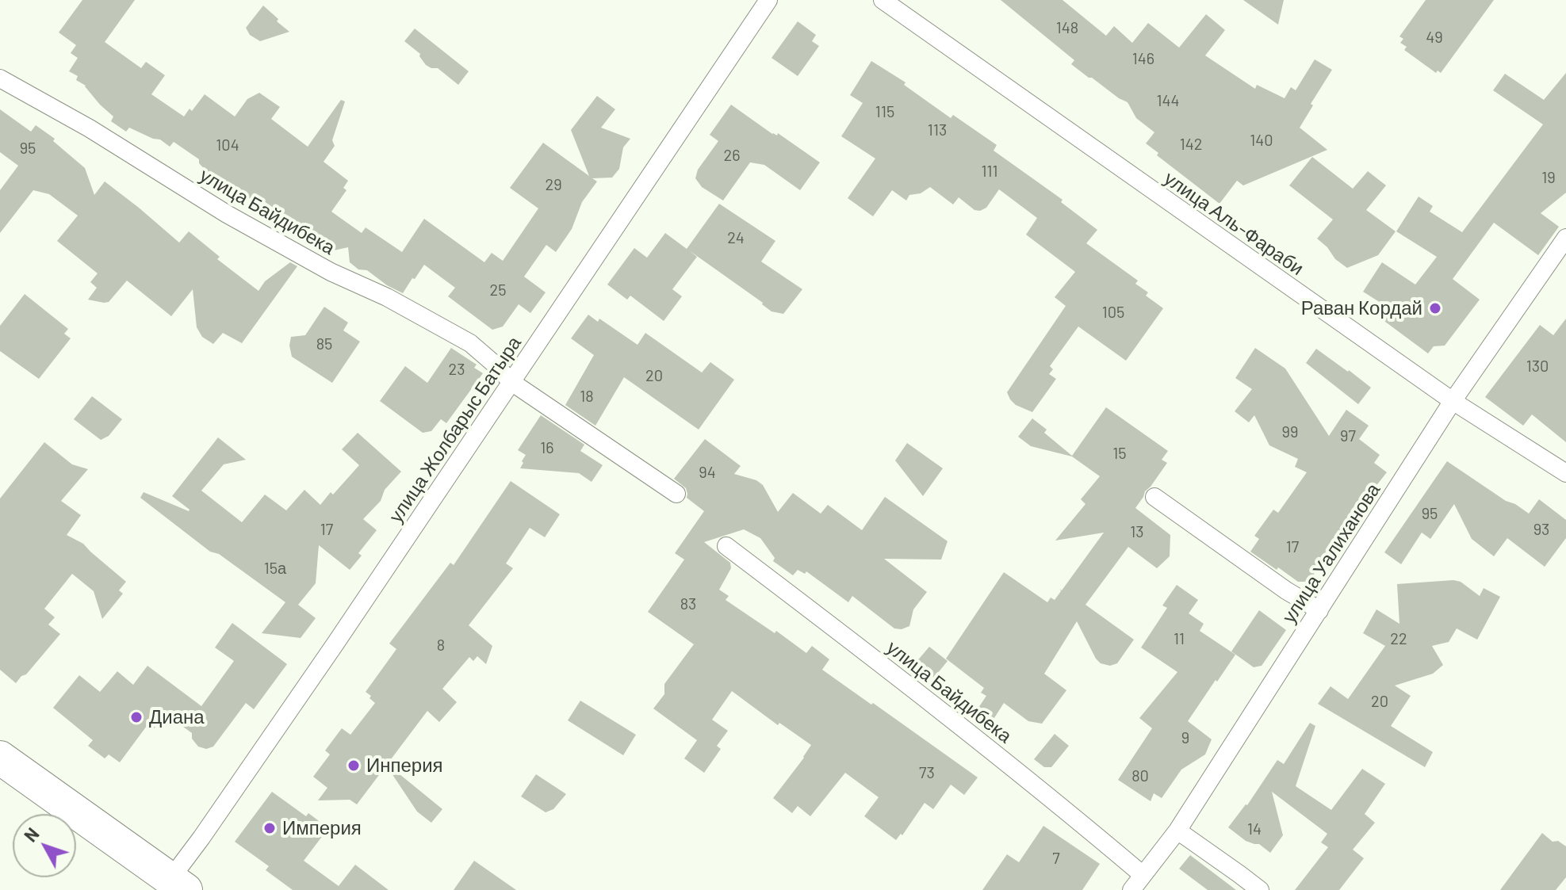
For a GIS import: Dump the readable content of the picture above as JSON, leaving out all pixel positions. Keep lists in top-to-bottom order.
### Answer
{
  "streets": {
    "street": [
      "улица Байдибека",
      "улица Аль-Фараби",
      "улица Жолбарыс Батыра",
      "улица Уалиханова"
    ]
  },
  "crossings": [
    ["улица Байдибека", "улица Жолбарыс Батыра"],
    ["улица Байдибека", "улица Уалиханова"],
    ["улица Аль-Фараби", "улица Уалиханова"]
  ],
  "places": [
    "Раван Кордай",
    "Диана",
    "Инперия",
    "Империя"
  ],
  "house_numbers": [
    "148",
    "49",
    "146",
    "144",
    "115",
    "113",
    "140",
    "142",
    "104",
    "95",
    "26",
    "111",
    "19",
    "29",
    "24",
    "25",
    "105",
    "85",
    "130",
    "23",
    "20",
    "18",
    "99",
    "97",
    "16",
    "15",
    "94",
    "95",
    "17",
    "93",
    "13",
    "17",
    "15а",
    "83",
    "11",
    "22",
    "8",
    "20",
    "9",
    "73",
    "80",
    "14",
    "7"
  ],
  "north": "top left"
}
